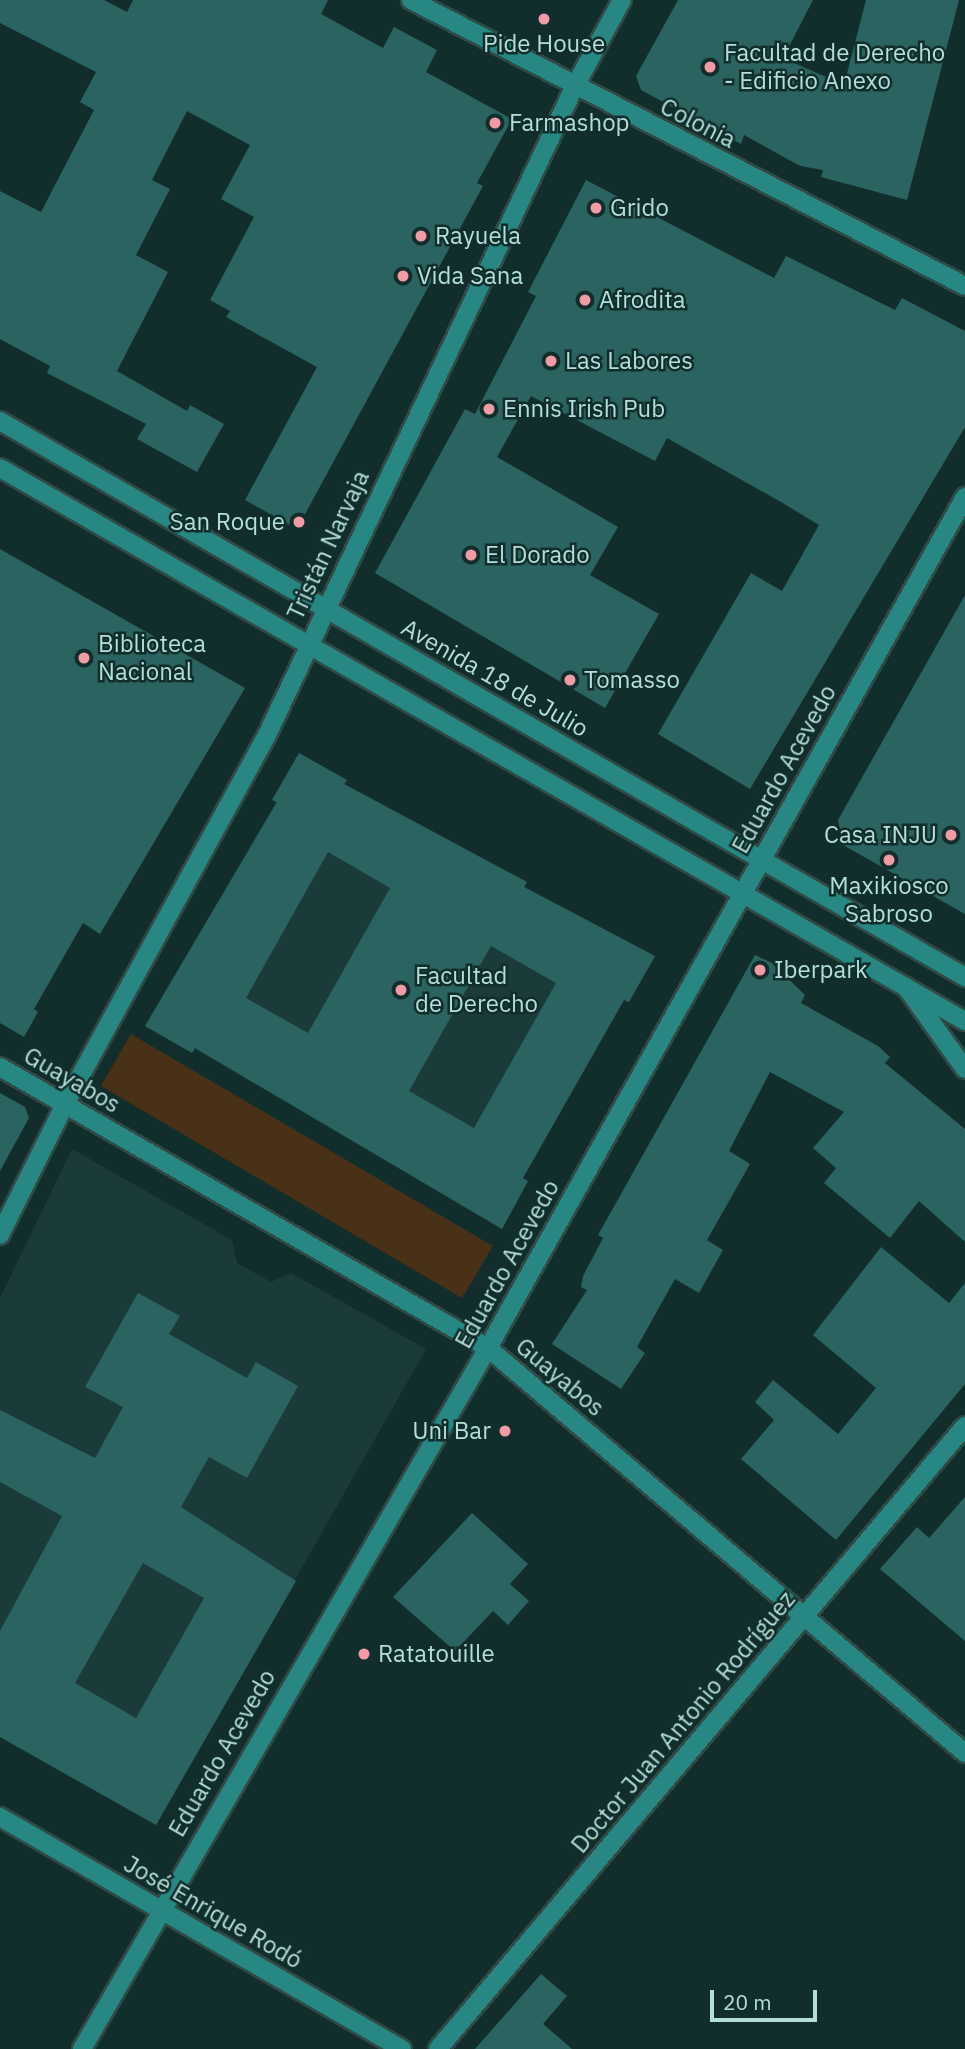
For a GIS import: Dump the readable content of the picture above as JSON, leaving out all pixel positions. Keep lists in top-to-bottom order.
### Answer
{
  "streets": {
    "street": [
      "Colonia",
      "Tristán Narvaja",
      "Avenida 18 de Julio",
      "Eduardo Acevedo",
      "Guayabos",
      "Doctor Juan Antonio Rodríguez",
      "José Enrique Rodó"
    ]
  },
  "crossings": [
    ["Colonia", "Tristán Narvaja"],
    ["Tristán Narvaja", "Avenida 18 de Julio"],
    ["Tristán Narvaja", "Guayabos"],
    ["Avenida 18 de Julio", "Eduardo Acevedo"],
    ["Eduardo Acevedo", "Guayabos"],
    ["Eduardo Acevedo", "José Enrique Rodó"],
    ["Guayabos", "Doctor Juan Antonio Rodríguez"]
  ],
  "places": [
    "Pide House",
    "Facultad de Derecho - Edificio Anexo",
    "Farmashop",
    "Grido",
    "Rayuela",
    "Vida Sana",
    "Afrodita",
    "Las Labores",
    "Ennis Irish Pub",
    "San Roque",
    "El Dorado",
    "Biblioteca Nacional",
    "Tomasso",
    "Casa INJU",
    "Maxikiosco Sabroso",
    "Iberpark",
    "Facultad de Derecho",
    "Uni Bar",
    "Ratatouille"
  ],
  "scale_bar": "20 m"
}
